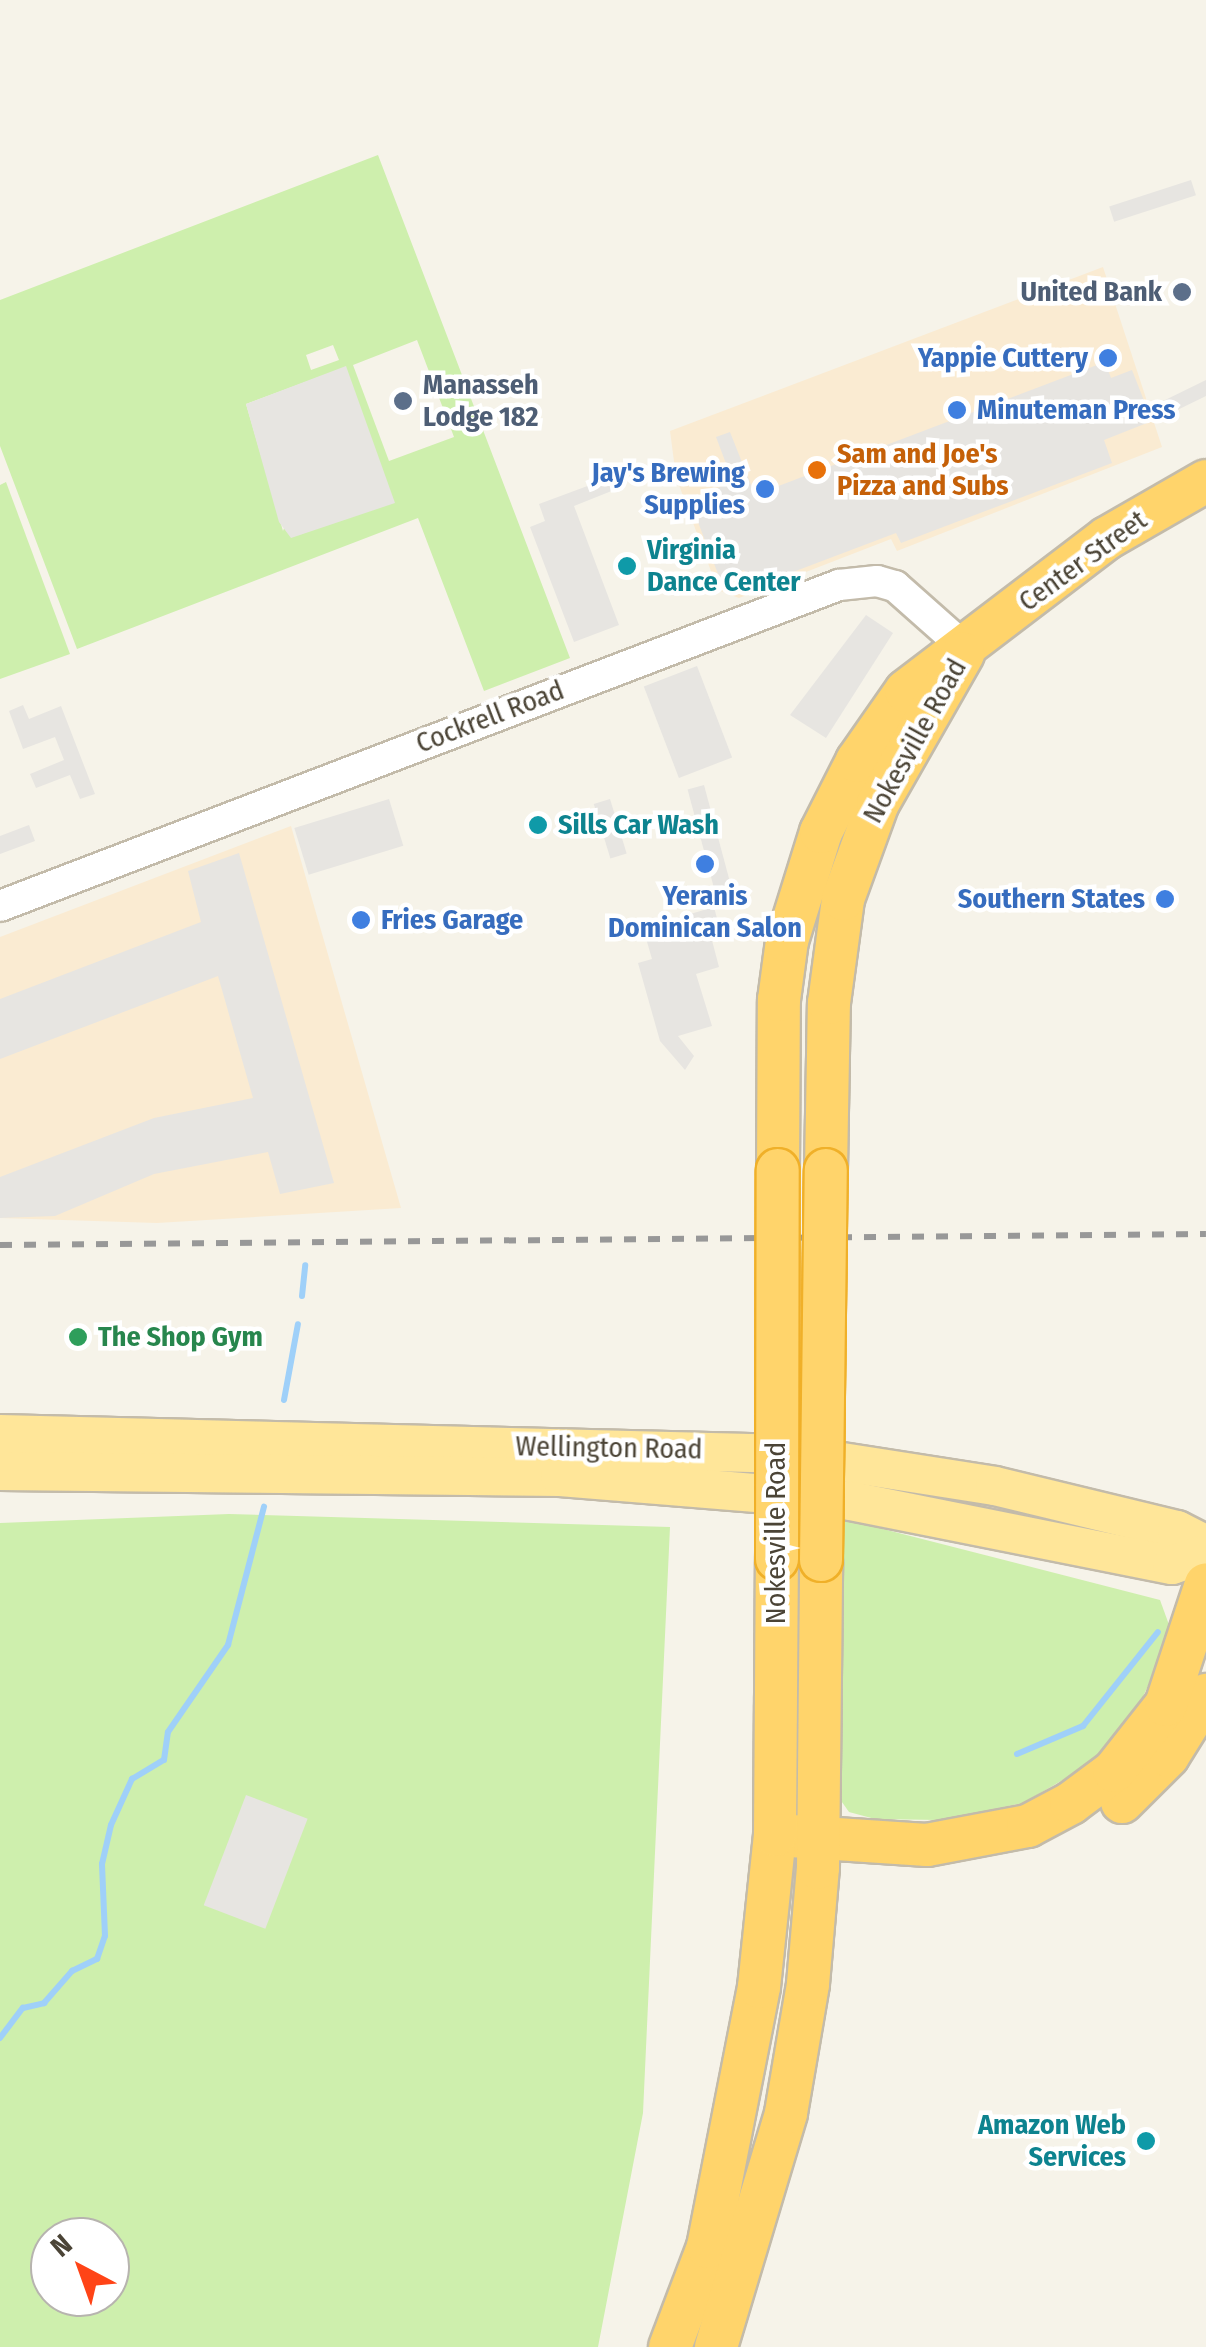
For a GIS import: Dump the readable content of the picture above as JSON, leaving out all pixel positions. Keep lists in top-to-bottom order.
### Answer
{
  "streets": {
    "highway": ["Center Street", "Nokesville Road"],
    "main road": ["Wellington Road"],
    "street": ["Cockrell Road"]
  },
  "crossings": [
    ["Center Street", "Cockrell Road"],
    ["Center Street", "Nokesville Road"],
    ["Cockrell Road", "Nokesville Road"]
  ],
  "places": [
    "United Bank",
    "Yappie Cuttery",
    "Manasseh Lodge 182",
    "Minuteman Press",
    "Sam and Joe's Pizza and Subs",
    "Jay's Brewing Supplies",
    "Virginia Dance Center",
    "Sills Car Wash",
    "Yeranis Dominican Salon",
    "Southern States",
    "Fries Garage",
    "The Shop Gym",
    "Amazon Web Services"
  ],
  "north": "top left"
}
